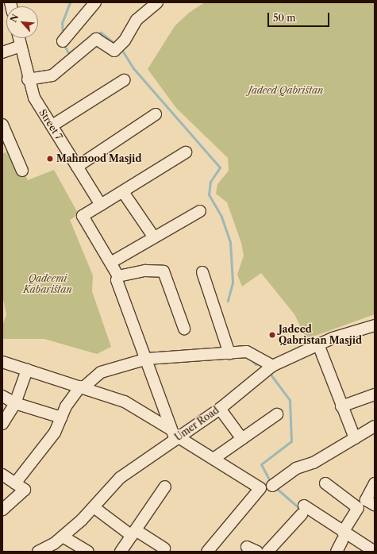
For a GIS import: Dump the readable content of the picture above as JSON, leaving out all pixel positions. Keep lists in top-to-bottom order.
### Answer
{
  "streets": {
    "street": ["Street 7", "Umer Road"]
  },
  "parks": ["Jadeed Qabristan", "Qadeemi Kabaristan"],
  "places": ["Mahmood Masjid", "Jadeed Qabristan Masjid"],
  "scale_bar": "50 m",
  "north": "top left"
}
